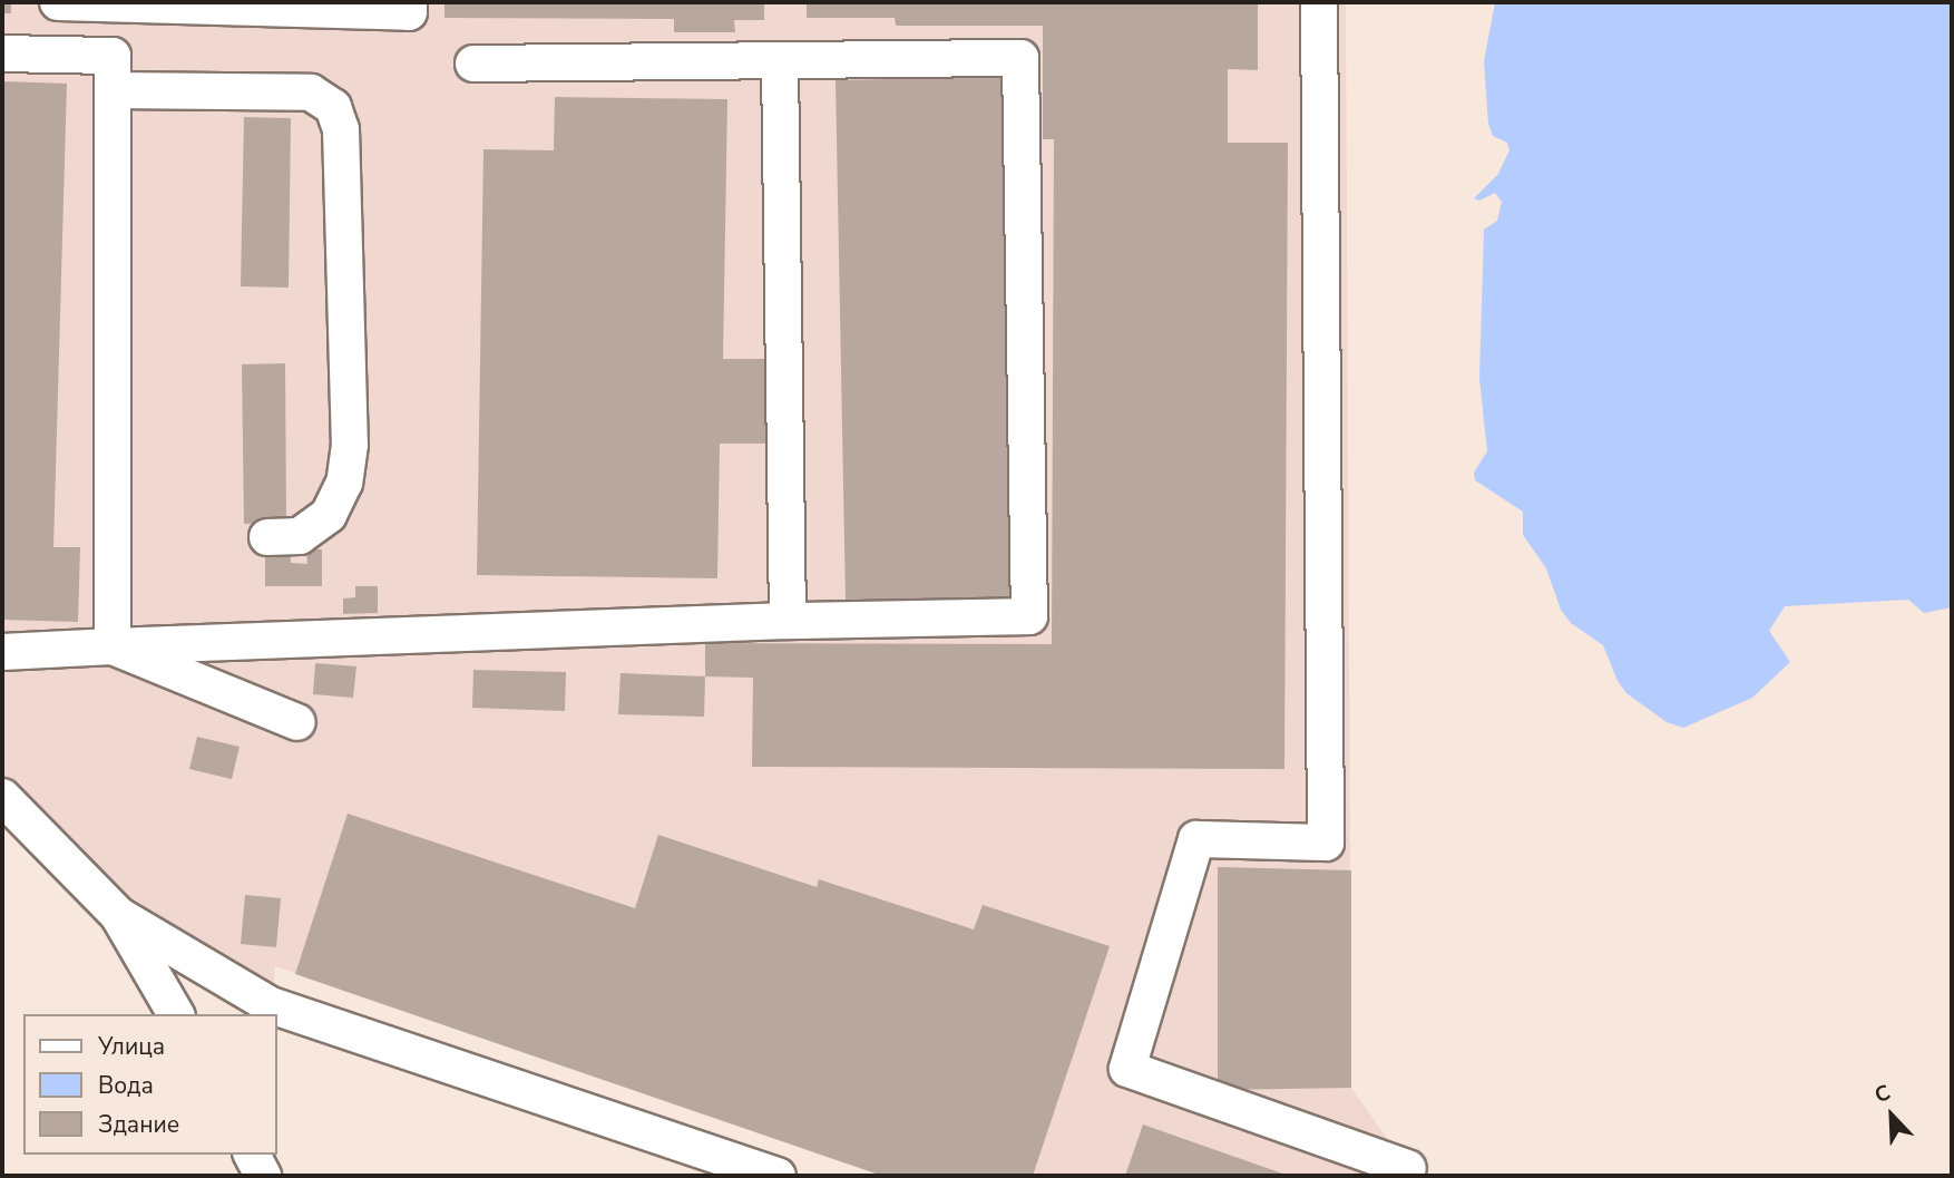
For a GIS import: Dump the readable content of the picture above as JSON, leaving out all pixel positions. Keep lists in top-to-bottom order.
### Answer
{
  "legend": ["Улица", "Вода", "Здание"],
  "north": "top left"
}
